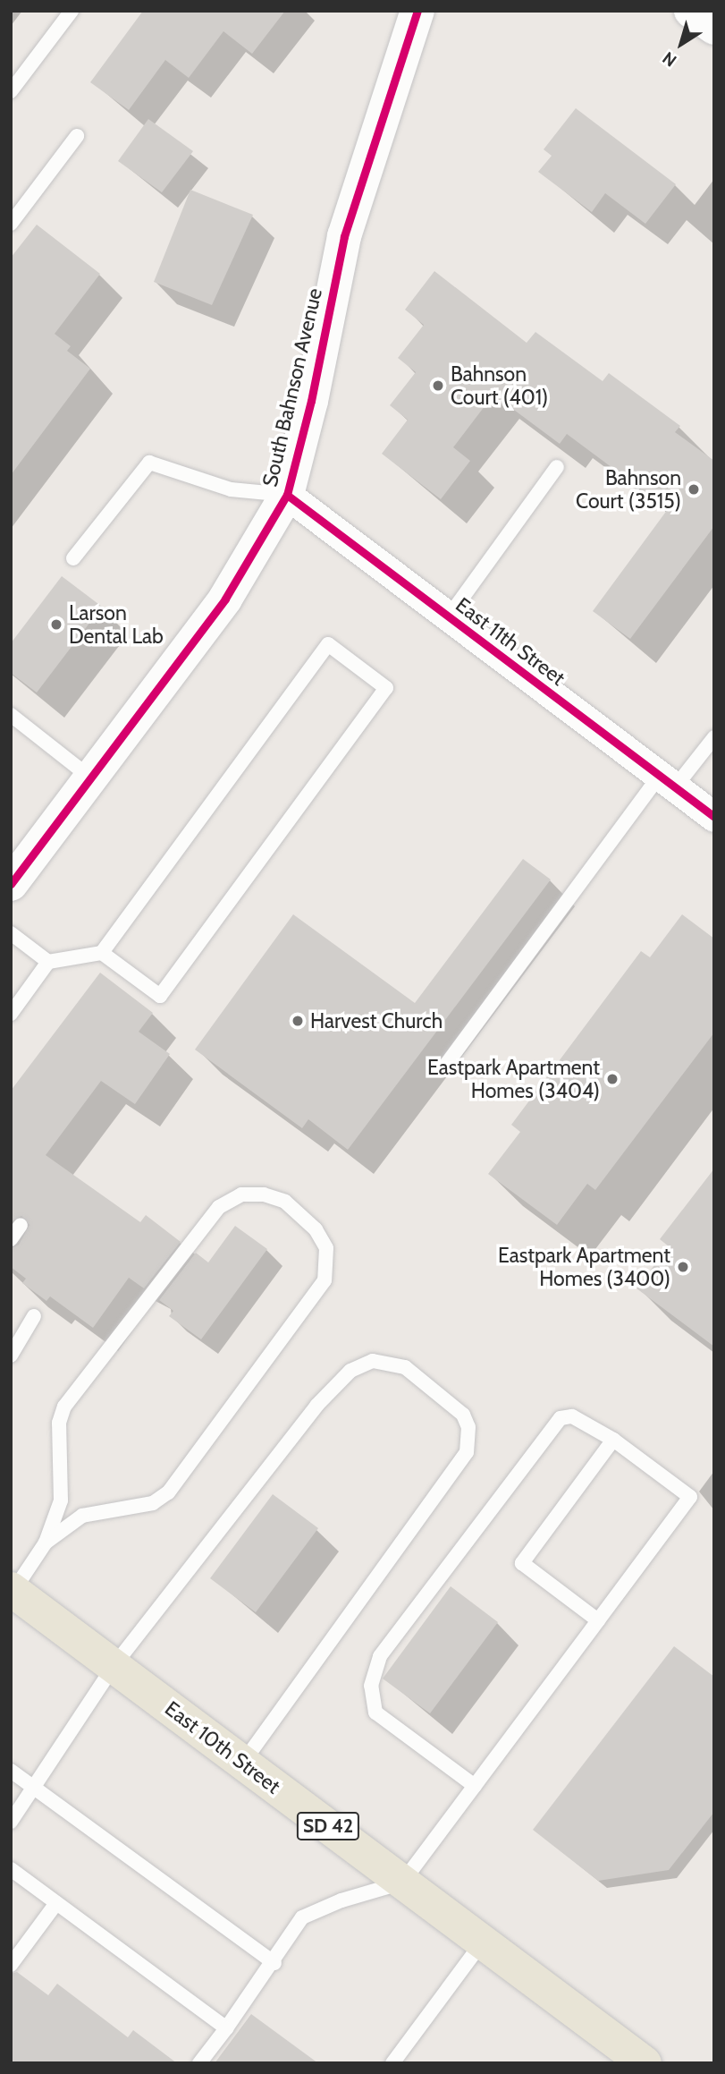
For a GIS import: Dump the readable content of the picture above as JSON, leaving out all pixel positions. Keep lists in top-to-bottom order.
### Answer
{
  "streets": {
    "main road": ["East 10th Street", "SD 42"],
    "street": ["South Bahnson Avenue", "East 11th Street"]
  },
  "crossings": [
    ["South Bahnson Avenue", "East 11th Street"]
  ],
  "places": [
    "Bahnson Court (401)",
    "Bahnson Court (3515)",
    "Larson Dental Lab",
    "Harvest Church",
    "Eastpark Apartment Homes (3404)",
    "Eastpark Apartment Homes (3400)"
  ],
  "north": "bottom left"
}
